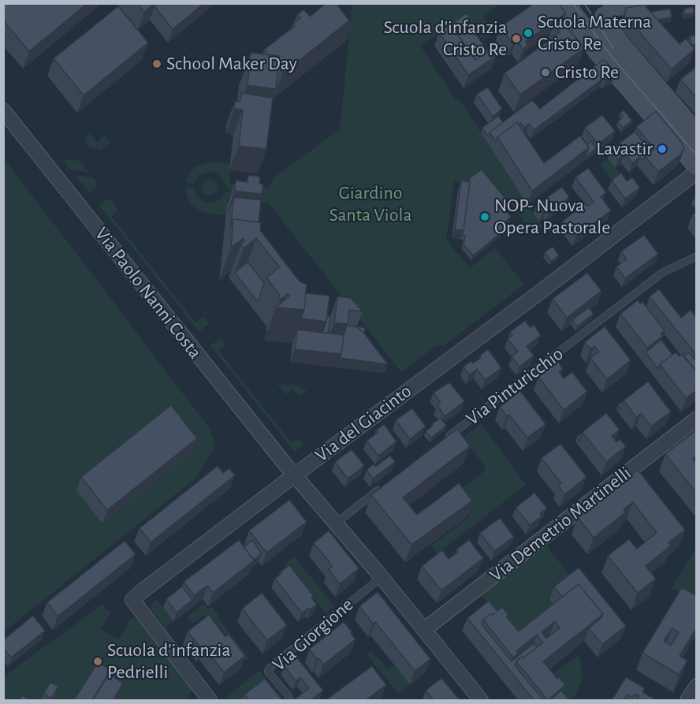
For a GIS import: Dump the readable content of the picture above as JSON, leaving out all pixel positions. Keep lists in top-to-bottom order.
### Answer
{
  "streets": {
    "street": ["Via Paolo Nanni Costa", "Via del Giacinto", "Via Demetrio Martinelli"],
    "lane": ["Via Pinturicchio", "Via Giorgione"]
  },
  "crossings": [
    ["Via Paolo Nanni Costa", "Via del Giacinto"]
  ],
  "parks": ["Giardino Santa Viola"],
  "places": [
    "Scuola Materna Cristo Re",
    "Scuola d'infanzia Cristo Re",
    "School Maker Day",
    "Cristo Re",
    "Lavastir",
    "NOP- Nuova Opera Pastorale",
    "Scuola d'infanzia Pedrielli"
  ]
}
